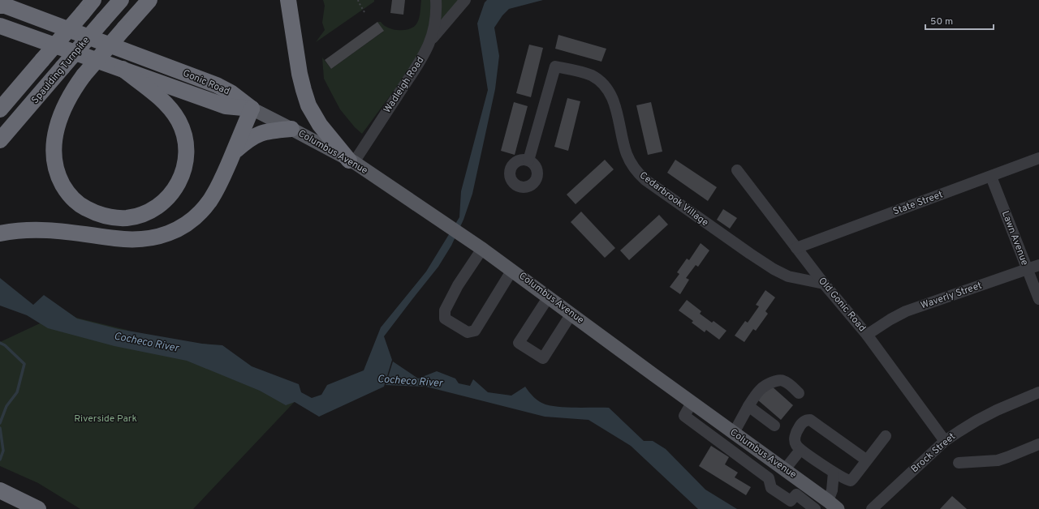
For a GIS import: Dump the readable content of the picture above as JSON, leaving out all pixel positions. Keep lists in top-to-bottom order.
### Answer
{
  "streets": {
    "highway": ["Spaulding Turnpike", "Gonic Road"],
    "main road": ["Columbus Avenue"],
    "street": [
      "Wadleigh Road",
      "Cedarbrook Village",
      "State Street",
      "Lawn Avenue",
      "Waverly Street",
      "Old Gonic Road",
      "Brock Street"
    ]
  },
  "crossings": [
    ["Gonic Road", "Columbus Avenue"],
    ["Wadleigh Road", "Columbus Avenue"],
    ["Cedarbrook Village", "Old Gonic Road"],
    ["State Street", "Lawn Avenue"],
    ["State Street", "Old Gonic Road"],
    ["Lawn Avenue", "Waverly Street"],
    ["Waverly Street", "Old Gonic Road"],
    ["Old Gonic Road", "Brock Street"]
  ],
  "water": ["Cocheco River"],
  "parks": ["Riverside Park"],
  "scale_bar": "50 m"
}
